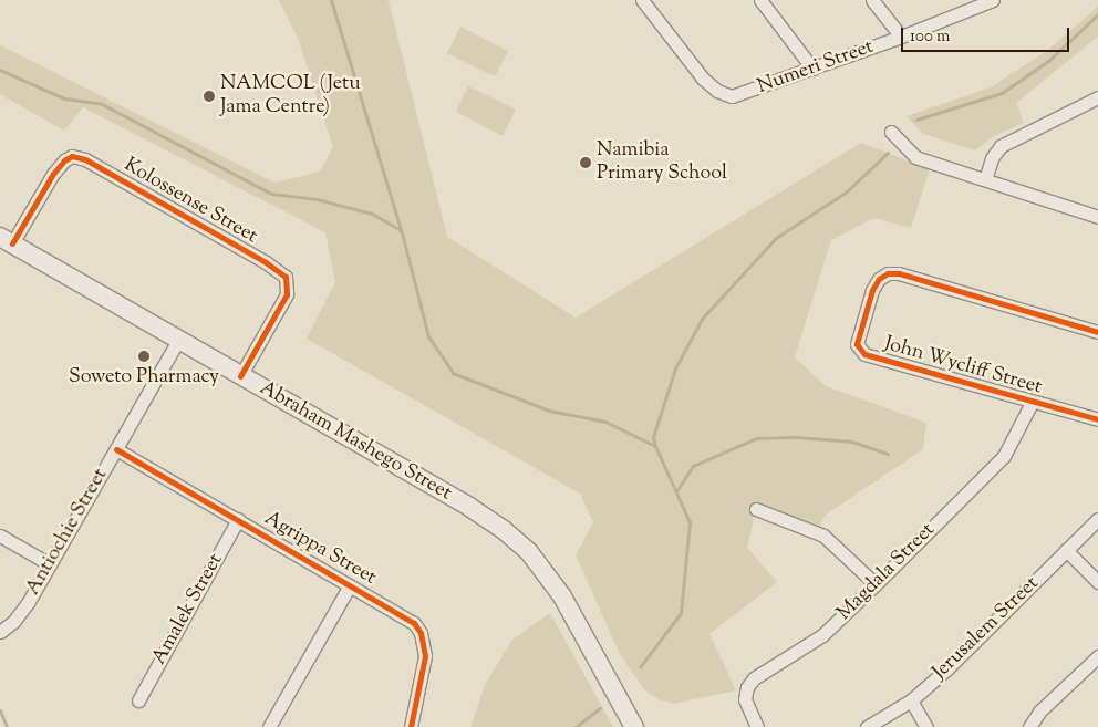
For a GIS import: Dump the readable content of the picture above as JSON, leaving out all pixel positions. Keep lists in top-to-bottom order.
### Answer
{
  "streets": {
    "main road": ["Abraham Mashego Street"],
    "street": [
      "Numeri Street",
      "Kolossense Street",
      "John Wycliff Street",
      "Antiochie Street",
      "Agrippa Street",
      "Magdala Street",
      "Amalek Street",
      "Jerusalem Street"
    ]
  },
  "crossings": [
    ["Kolossense Street", "Abraham Mashego Street"],
    ["John Wycliff Street", "Magdala Street"],
    ["Abraham Mashego Street", "Antiochie Street"],
    ["Antiochie Street", "Agrippa Street"],
    ["Agrippa Street", "Amalek Street"]
  ],
  "places": ["NAMCOL (Jetu Jama Centre)", "Namibia Primary School", "Soweto Pharmacy"],
  "scale_bar": "100 m"
}
